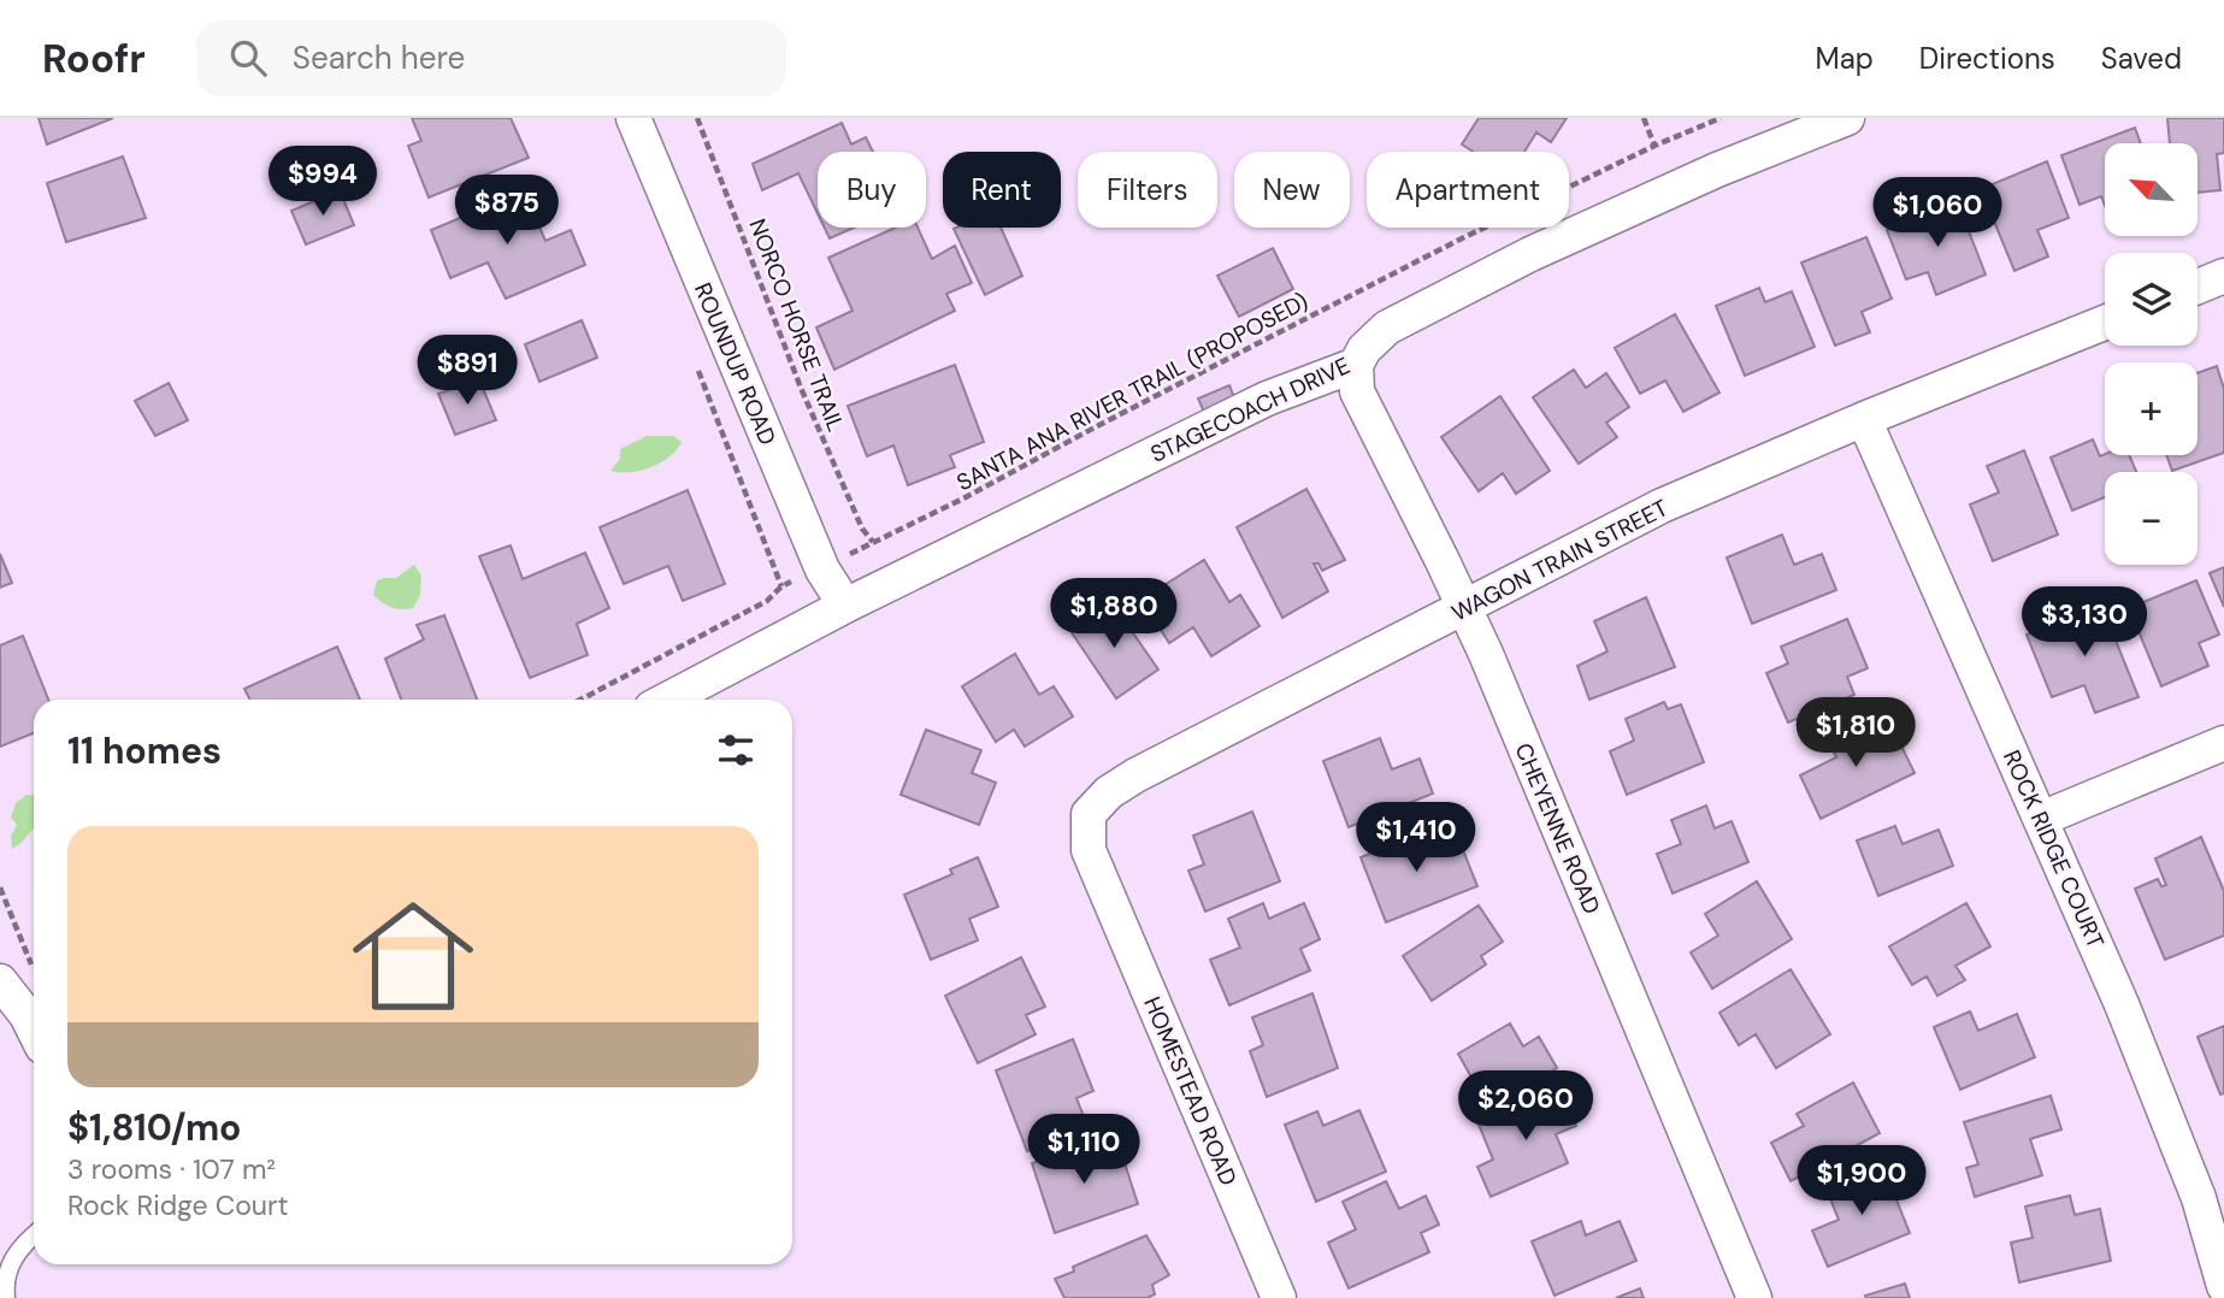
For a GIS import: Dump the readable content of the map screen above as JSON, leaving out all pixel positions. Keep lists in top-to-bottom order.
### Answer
{
  "streets": {
    "street": [
      "ROUNDUP ROAD",
      "STAGECOACH DRIVE",
      "WAGON TRAIN STREET",
      "CHEYENNE ROAD",
      "ROCK RIDGE COURT",
      "HOMESTEAD ROAD"
    ],
    "path": ["NORCO HORSE TRAIL", "SANTA ANA RIVER TRAIL (PROPOSED)"]
  },
  "crossings": [
    ["NORCO HORSE TRAIL", "SANTA ANA RIVER TRAIL (PROPOSED)"],
    ["ROUNDUP ROAD", "SANTA ANA RIVER TRAIL (PROPOSED)"],
    ["ROUNDUP ROAD", "STAGECOACH DRIVE"],
    ["STAGECOACH DRIVE", "CHEYENNE ROAD"],
    ["WAGON TRAIN STREET", "CHEYENNE ROAD"],
    ["WAGON TRAIN STREET", "ROCK RIDGE COURT"],
    ["WAGON TRAIN STREET", "HOMESTEAD ROAD"]
  ],
  "north": "top left",
  "page": {
    "header": "Roofr",
    "search": "Search here",
    "nav": ["Map", "Directions", "Saved"],
    "map_buttons": ["+", "−"],
    "price": [
      "$994",
      "$875",
      "$1,060",
      "$891",
      "$1,880",
      "$3,130",
      "$1,810",
      "$1,410",
      "$2,060",
      "$1,110",
      "$1,900"
    ],
    "chip": [
      "Buy",
      "Rent",
      "Filters",
      "New",
      "Apartment"
    ],
    "heading": "11 homes",
    "list": [
      {
        "name": "$1,810/mo",
        "note": "3 rooms · 107 m² · Rock Ridge Court"
      }
    ]
  }
}
